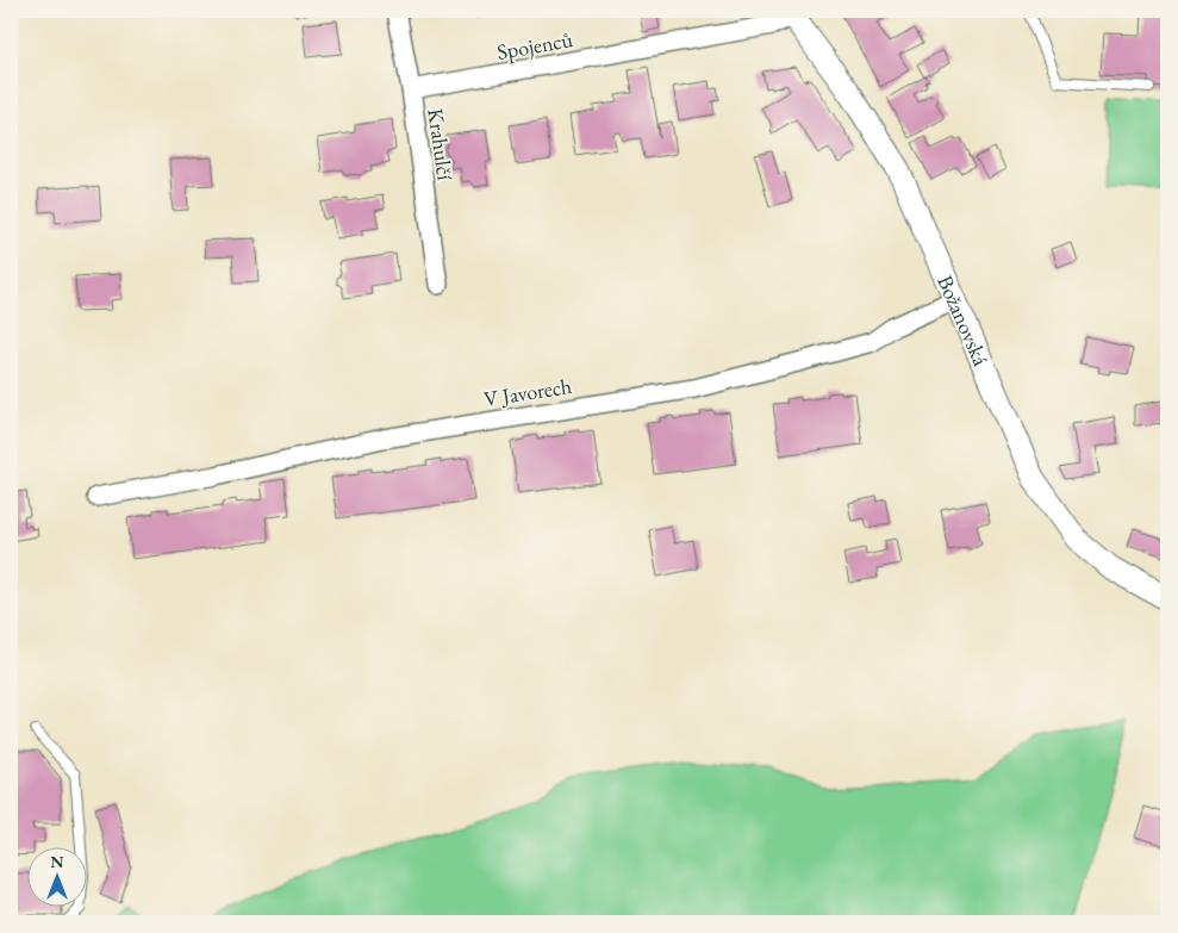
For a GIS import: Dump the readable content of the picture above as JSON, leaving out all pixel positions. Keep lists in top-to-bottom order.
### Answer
{
  "streets": {
    "street": [
      "Spojenců",
      "Krahulčí",
      "Božanovská",
      "V Javorech"
    ]
  },
  "crossings": [
    ["Spojenců", "Krahulčí"],
    ["Spojenců", "Božanovská"],
    ["Božanovská", "V Javorech"]
  ],
  "north": "top"
}
